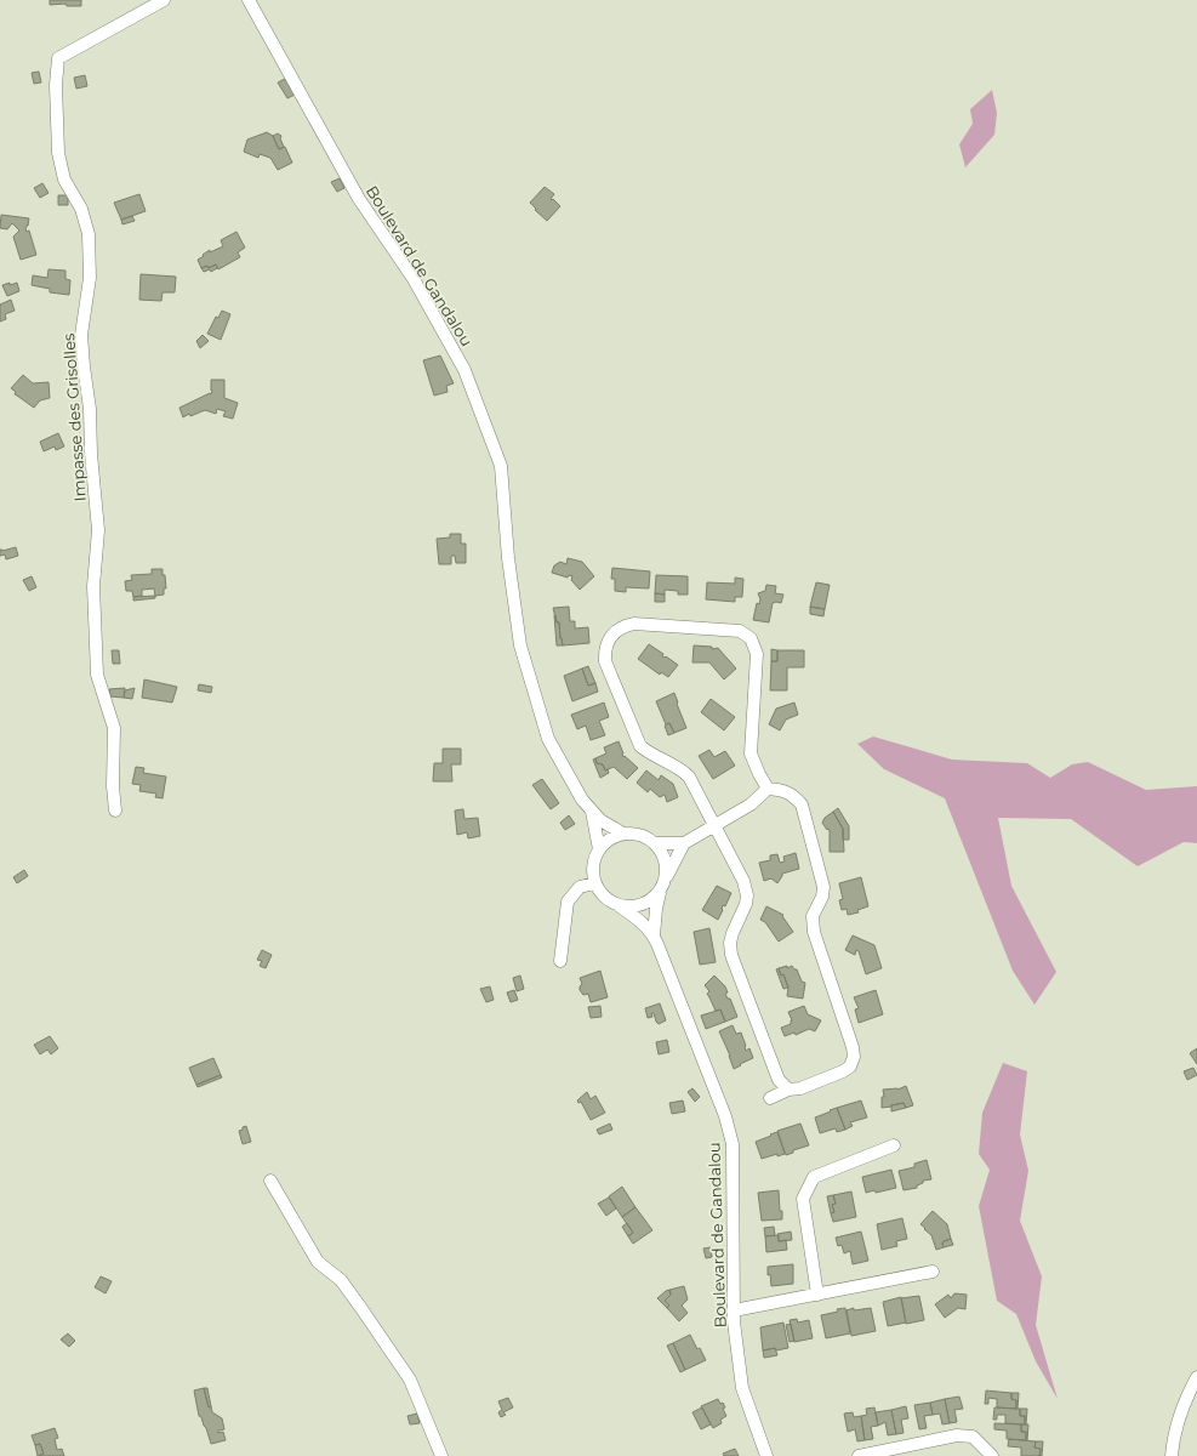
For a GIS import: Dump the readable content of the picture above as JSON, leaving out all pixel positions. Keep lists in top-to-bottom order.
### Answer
{
  "streets": {
    "street": ["Boulevard de Gandalou", "Impasse des Grisolles"]
  }
}
